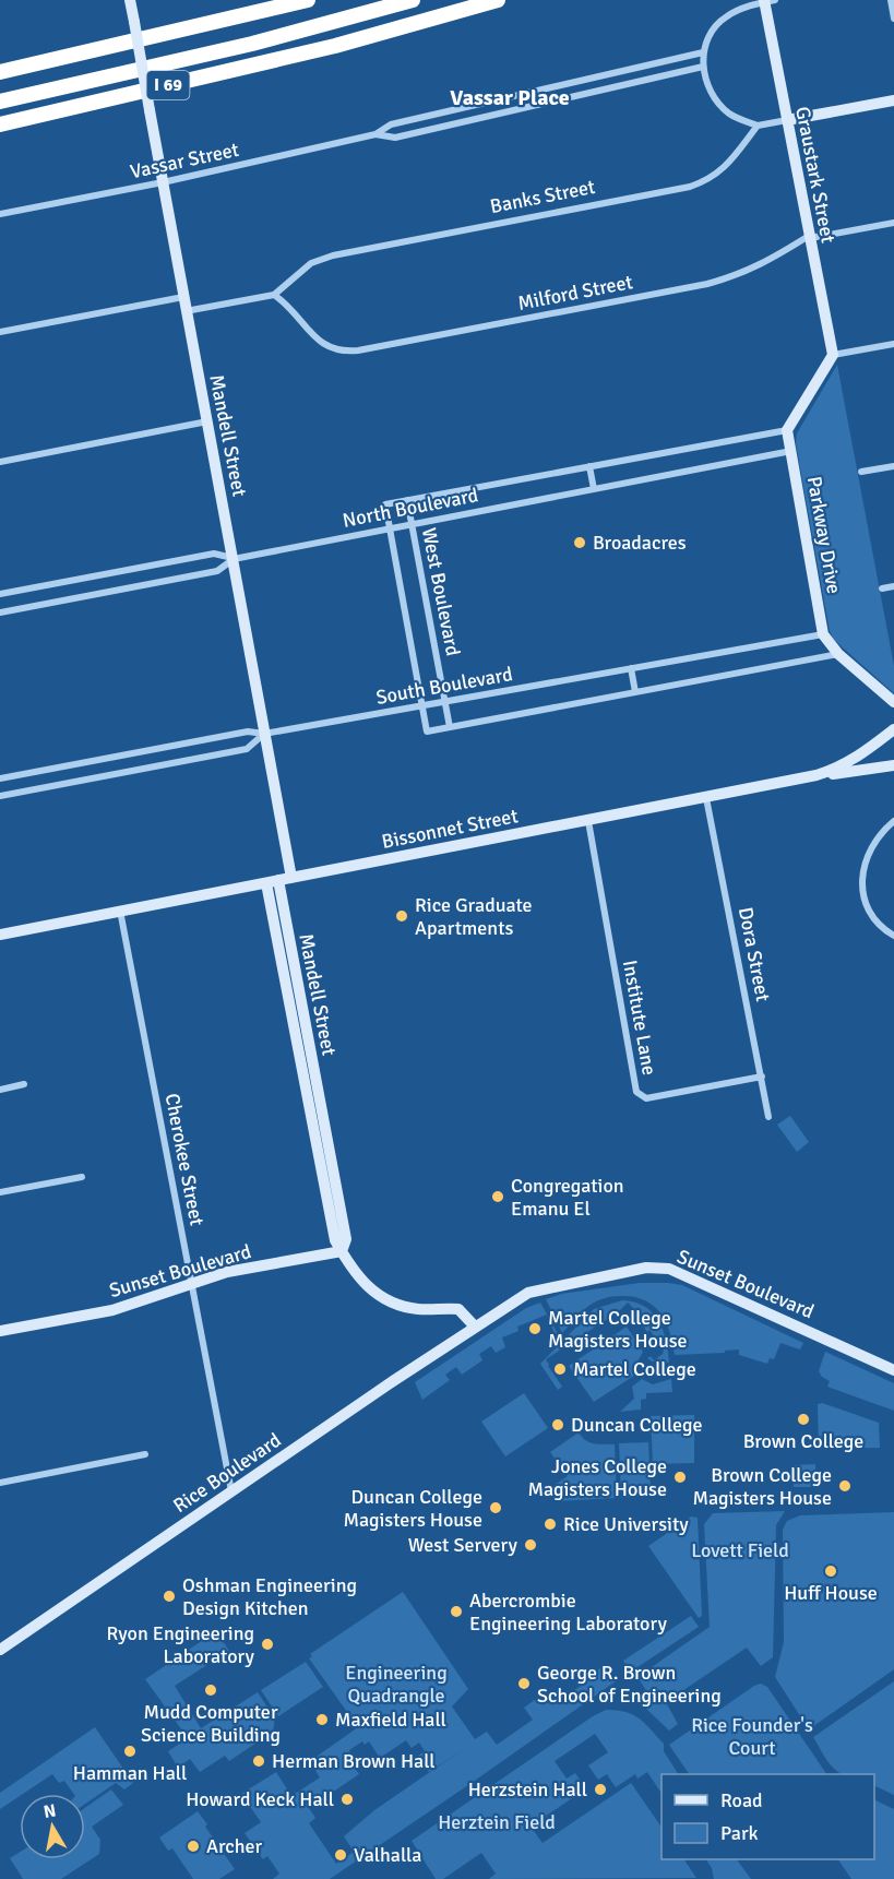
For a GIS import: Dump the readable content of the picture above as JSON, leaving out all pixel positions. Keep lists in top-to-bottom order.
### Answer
{
  "streets": {
    "highway": ["I 69"],
    "street": [
      "Vassar Street",
      "Graustark Street",
      "Banks Street",
      "Milford Street",
      "Mandell Street",
      "North Boulevard",
      "Parkway Drive",
      "West Boulevard",
      "South Boulevard",
      "Bissonnet Street",
      "Dora Street",
      "Institute Lane",
      "Cherokee Street",
      "Sunset Boulevard",
      "Rice Boulevard"
    ]
  },
  "crossings": [
    ["Vassar Street", "Mandell Street"],
    ["Graustark Street", "Milford Street"],
    ["Banks Street", "Milford Street"],
    ["Banks Street", "Mandell Street"],
    ["Mandell Street", "North Boulevard"],
    ["Mandell Street", "South Boulevard"],
    ["Mandell Street", "Bissonnet Street"],
    ["Mandell Street", "Sunset Boulevard"],
    ["North Boulevard", "Parkway Drive"],
    ["North Boulevard", "West Boulevard"],
    ["Parkway Drive", "South Boulevard"],
    ["West Boulevard", "South Boulevard"],
    ["Bissonnet Street", "Dora Street"],
    ["Bissonnet Street", "Institute Lane"],
    ["Bissonnet Street", "Cherokee Street"],
    ["Dora Street", "Institute Lane"],
    ["Cherokee Street", "Sunset Boulevard"],
    ["Cherokee Street", "Rice Boulevard"],
    ["Sunset Boulevard", "Rice Boulevard"]
  ],
  "districts": ["Vassar Place"],
  "parks": [
    "Lovett Field",
    "Engineering Quadrangle",
    "Rice Founder's Court",
    "Herztein Field"
  ],
  "places": [
    "Broadacres",
    "Rice Graduate Apartments",
    "Congregation Emanu El",
    "Martel College Magisters House",
    "Martel College",
    "Brown College",
    "Duncan College",
    "Jones College Magisters House",
    "Brown College Magisters House",
    "Duncan College Magisters House",
    "Rice University",
    "West Servery",
    "Huff House",
    "Oshman Engineering Design Kitchen",
    "Abercrombie Engineering Laboratory",
    "Ryon Engineering Laboratory",
    "George R. Brown School of Engineering",
    "Mudd Computer Science Building",
    "Maxfield Hall",
    "Hamman Hall",
    "Herman Brown Hall",
    "Herzstein Hall",
    "Howard Keck Hall",
    "Archer",
    "Valhalla"
  ],
  "legend": ["Road", "Park"],
  "north": "top"
}
